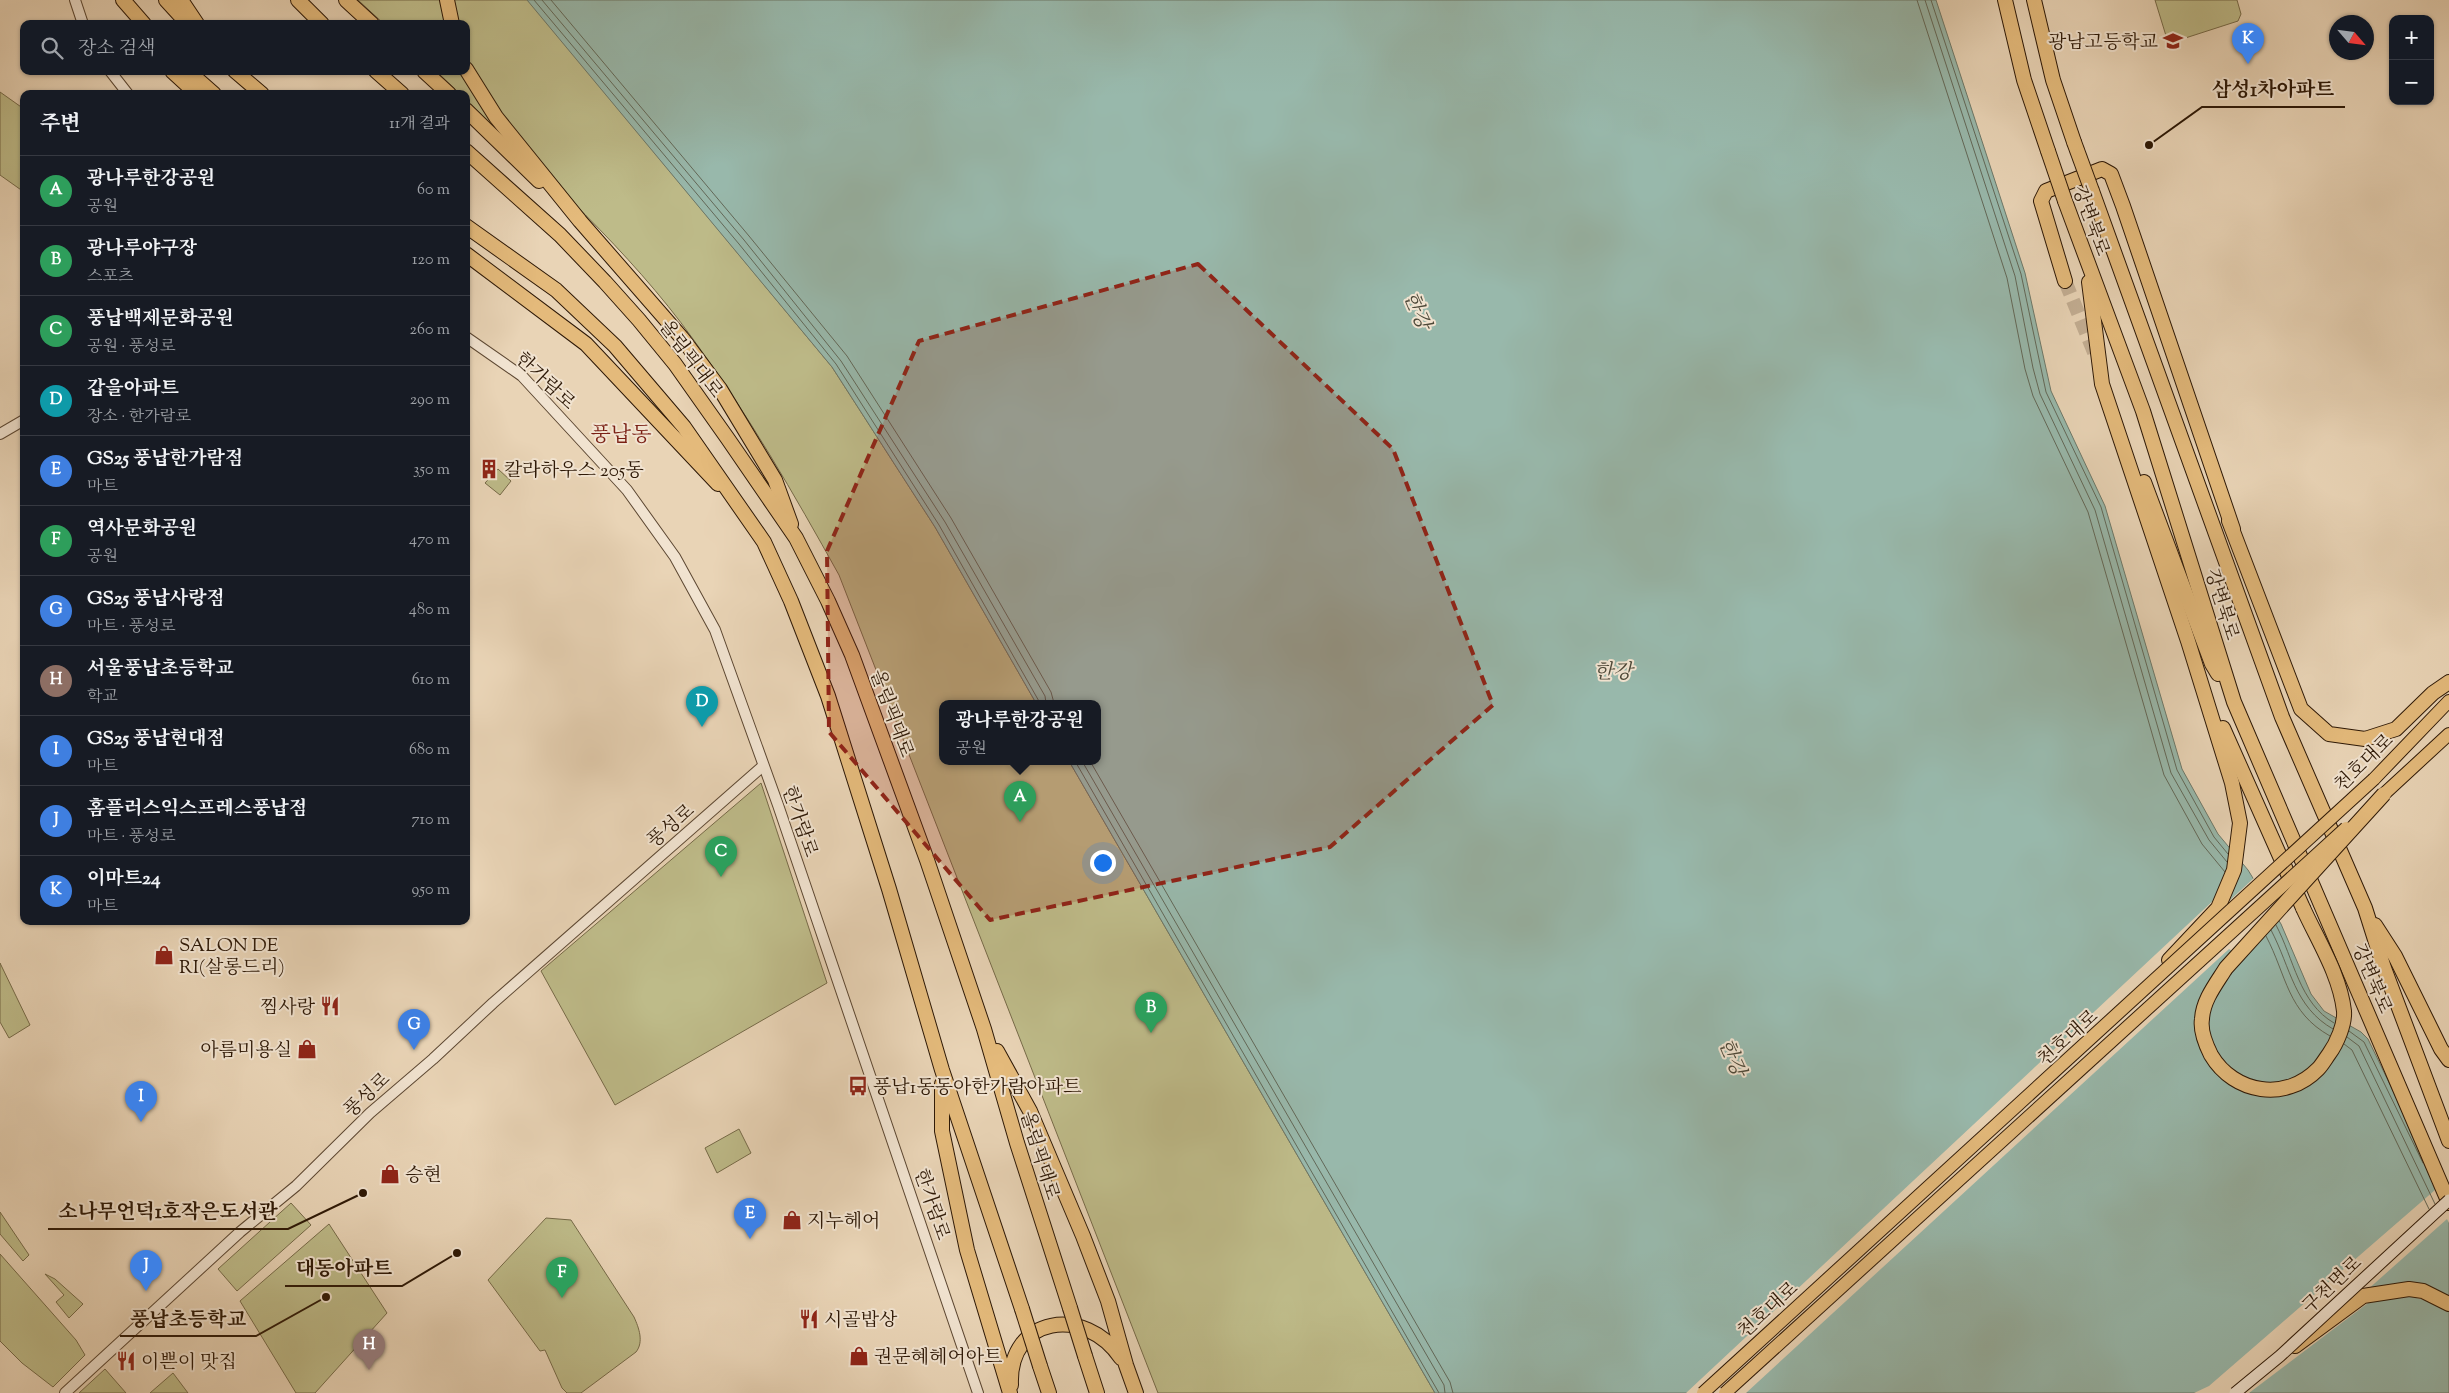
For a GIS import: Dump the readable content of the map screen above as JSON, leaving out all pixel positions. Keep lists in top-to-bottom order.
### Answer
{
  "streets": {
    "highway": ["강변북로", "올림픽대로"],
    "main road": ["천호대로", "구천면로"],
    "street": ["한가람로", "풍성로"]
  },
  "crossings": [
    ["강변북로", "구천면로"],
    ["한가람로", "풍성로"]
  ],
  "districts": ["풍납동"],
  "water": ["한강"],
  "places": {
    "school or university": ["광남고등학교"],
    "other": [
      "삼성1차아파트",
      "소나무언덕1호작은도서관",
      "대동아파트",
      "풍납초등학교"
    ],
    "building": ["칼라하우스 205동"],
    "shop": [
      "SALON DE RI(살롱드리)",
      "아름미용실",
      "승현",
      "지누헤어",
      "권문혜헤어아트"
    ],
    "restaurant": ["찜사랑", "시골밥상", "이쁜이 맛집"],
    "bus stop": ["풍납1동동아한가람아파트"]
  },
  "north": "bottom right",
  "page": {
    "map_buttons": ["+", "−"],
    "search": "장소 검색",
    "pins": [
      "K",
      "D",
      "A",
      "C",
      "B",
      "G",
      "I",
      "E",
      "J",
      "F",
      "H"
    ],
    "heading": ["주변", "11개 결과"],
    "list": [
      {
        "mark": "A",
        "name": "광나루한강공원",
        "note": "공원",
        "value": "60 m"
      },
      {
        "mark": "B",
        "name": "광나루야구장",
        "note": "스포츠",
        "value": "120 m"
      },
      {
        "mark": "C",
        "name": "풍납백제문화공원",
        "note": "공원 · 풍성로",
        "value": "260 m"
      },
      {
        "mark": "D",
        "name": "갑을아파트",
        "note": "장소 · 한가람로",
        "value": "290 m"
      },
      {
        "mark": "E",
        "name": "GS25 풍납한가람점",
        "note": "마트",
        "value": "350 m"
      },
      {
        "mark": "F",
        "name": "역사문화공원",
        "note": "공원",
        "value": "470 m"
      },
      {
        "mark": "G",
        "name": "GS25 풍납사랑점",
        "note": "마트 · 풍성로",
        "value": "480 m"
      },
      {
        "mark": "H",
        "name": "서울풍납초등학교",
        "note": "학교",
        "value": "610 m"
      },
      {
        "mark": "I",
        "name": "GS25 풍납현대점",
        "note": "마트",
        "value": "680 m"
      },
      {
        "mark": "J",
        "name": "홈플러스익스프레스풍납점",
        "note": "마트 · 풍성로",
        "value": "710 m"
      },
      {
        "mark": "K",
        "name": "이마트24",
        "note": "마트",
        "value": "950 m"
      }
    ],
    "popup": ["광나루한강공원", "공원"]
  }
}
